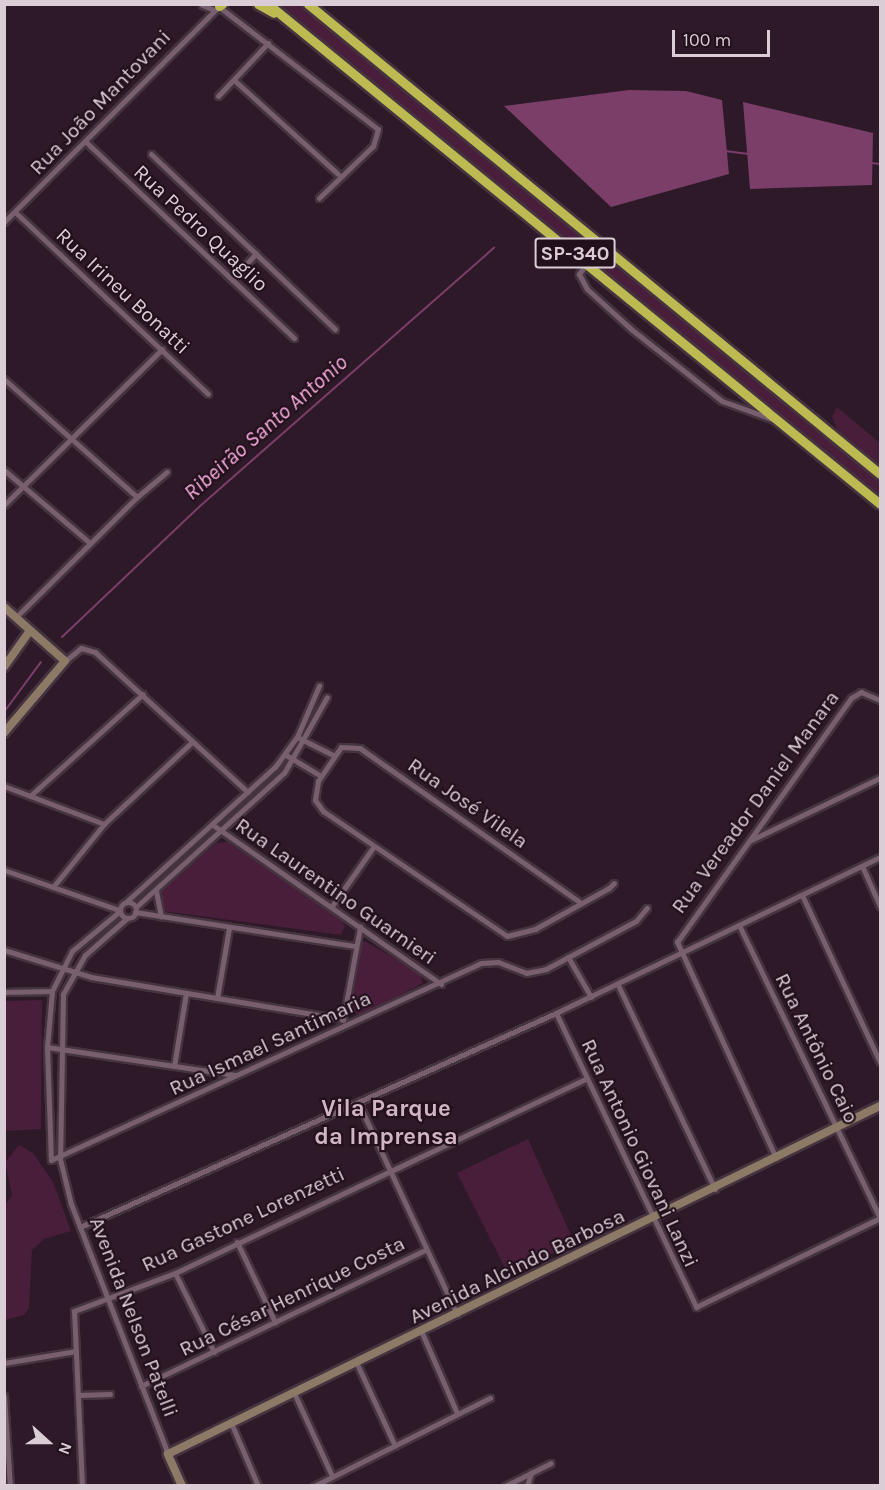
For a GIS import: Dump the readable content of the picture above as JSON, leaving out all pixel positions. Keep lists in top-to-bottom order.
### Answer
{
  "streets": {
    "highway": ["SP-340"],
    "street": [
      "Rua João Mantovani",
      "Rua Pedro Quaglio",
      "Rua Irineu Bonatti",
      "Rua Vereador Daniel Manara",
      "Rua José Vilela",
      "Rua Laurentino Guarnieri",
      "Rua Ismael Santimaria",
      "Rua Antônio Caio",
      "Rua Antonio Giovani Lanzi",
      "Rua Gastone Lorenzetti",
      "Avenida Alcindo Barbosa",
      "Rua César Henrique Costa",
      "Avenida Nelson Patelli"
    ]
  },
  "crossings": [
    ["Rua João Mantovani", "Rua Pedro Quaglio"],
    ["Rua João Mantovani", "Rua Irineu Bonatti"],
    ["Rua Laurentino Guarnieri", "Rua Ismael Santimaria"],
    ["Rua Ismael Santimaria", "Avenida Nelson Patelli"],
    ["Rua Antônio Caio", "Rua Antonio Giovani Lanzi"],
    ["Rua Antônio Caio", "Avenida Alcindo Barbosa"],
    ["Rua Antonio Giovani Lanzi", "Rua Gastone Lorenzetti"],
    ["Rua Antonio Giovani Lanzi", "Avenida Alcindo Barbosa"],
    ["Rua Gastone Lorenzetti", "Avenida Nelson Patelli"],
    ["Avenida Alcindo Barbosa", "Avenida Nelson Patelli"],
    ["Rua César Henrique Costa", "Avenida Nelson Patelli"]
  ],
  "districts": ["Vila Parque da Imprensa"],
  "water": ["Ribeirão Santo Antonio"],
  "scale_bar": "100 m",
  "north": "right"
}
